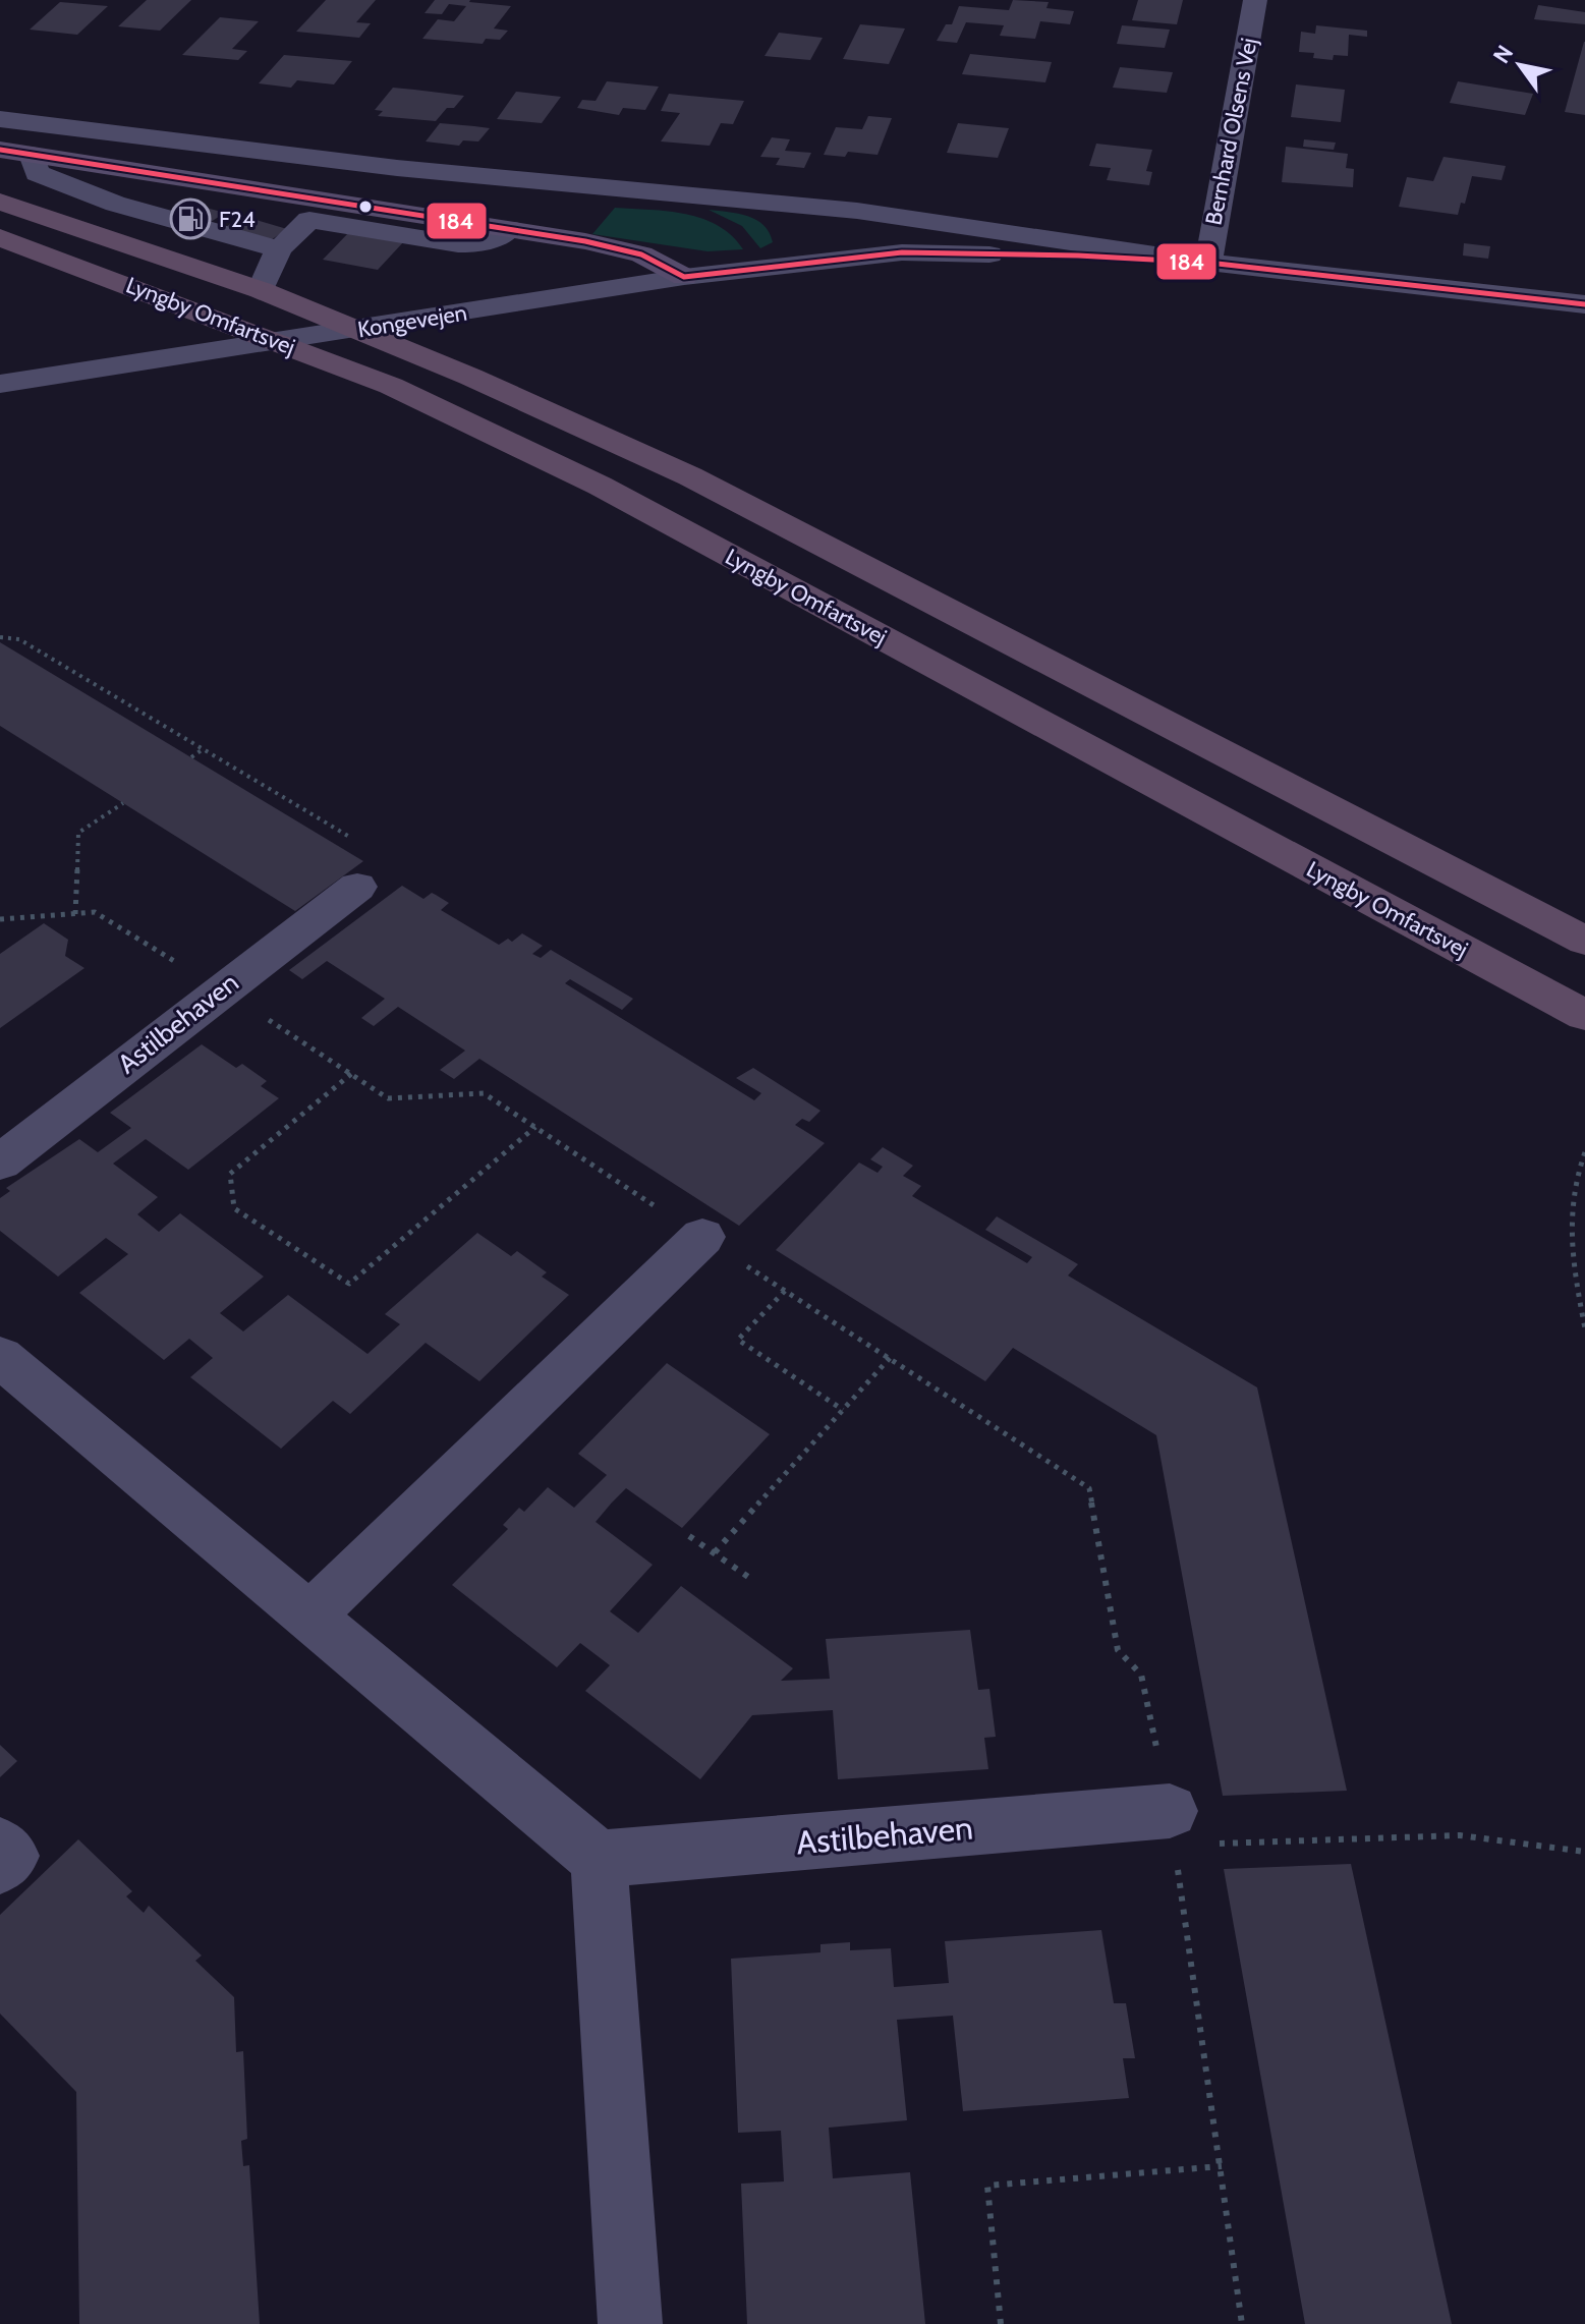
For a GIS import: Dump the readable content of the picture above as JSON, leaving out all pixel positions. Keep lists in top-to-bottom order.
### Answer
{
  "streets": {
    "highway": ["Lyngby Omfartsvej"],
    "street": ["Bernhard Olsens Vej", "Kongevejen", "Astilbehaven"]
  },
  "crossings": [
    ["Bernhard Olsens Vej", "Kongevejen"]
  ],
  "places": {
    "fuel station": ["F24"]
  },
  "lines": ["transit line 184"],
  "north": "top left"
}
